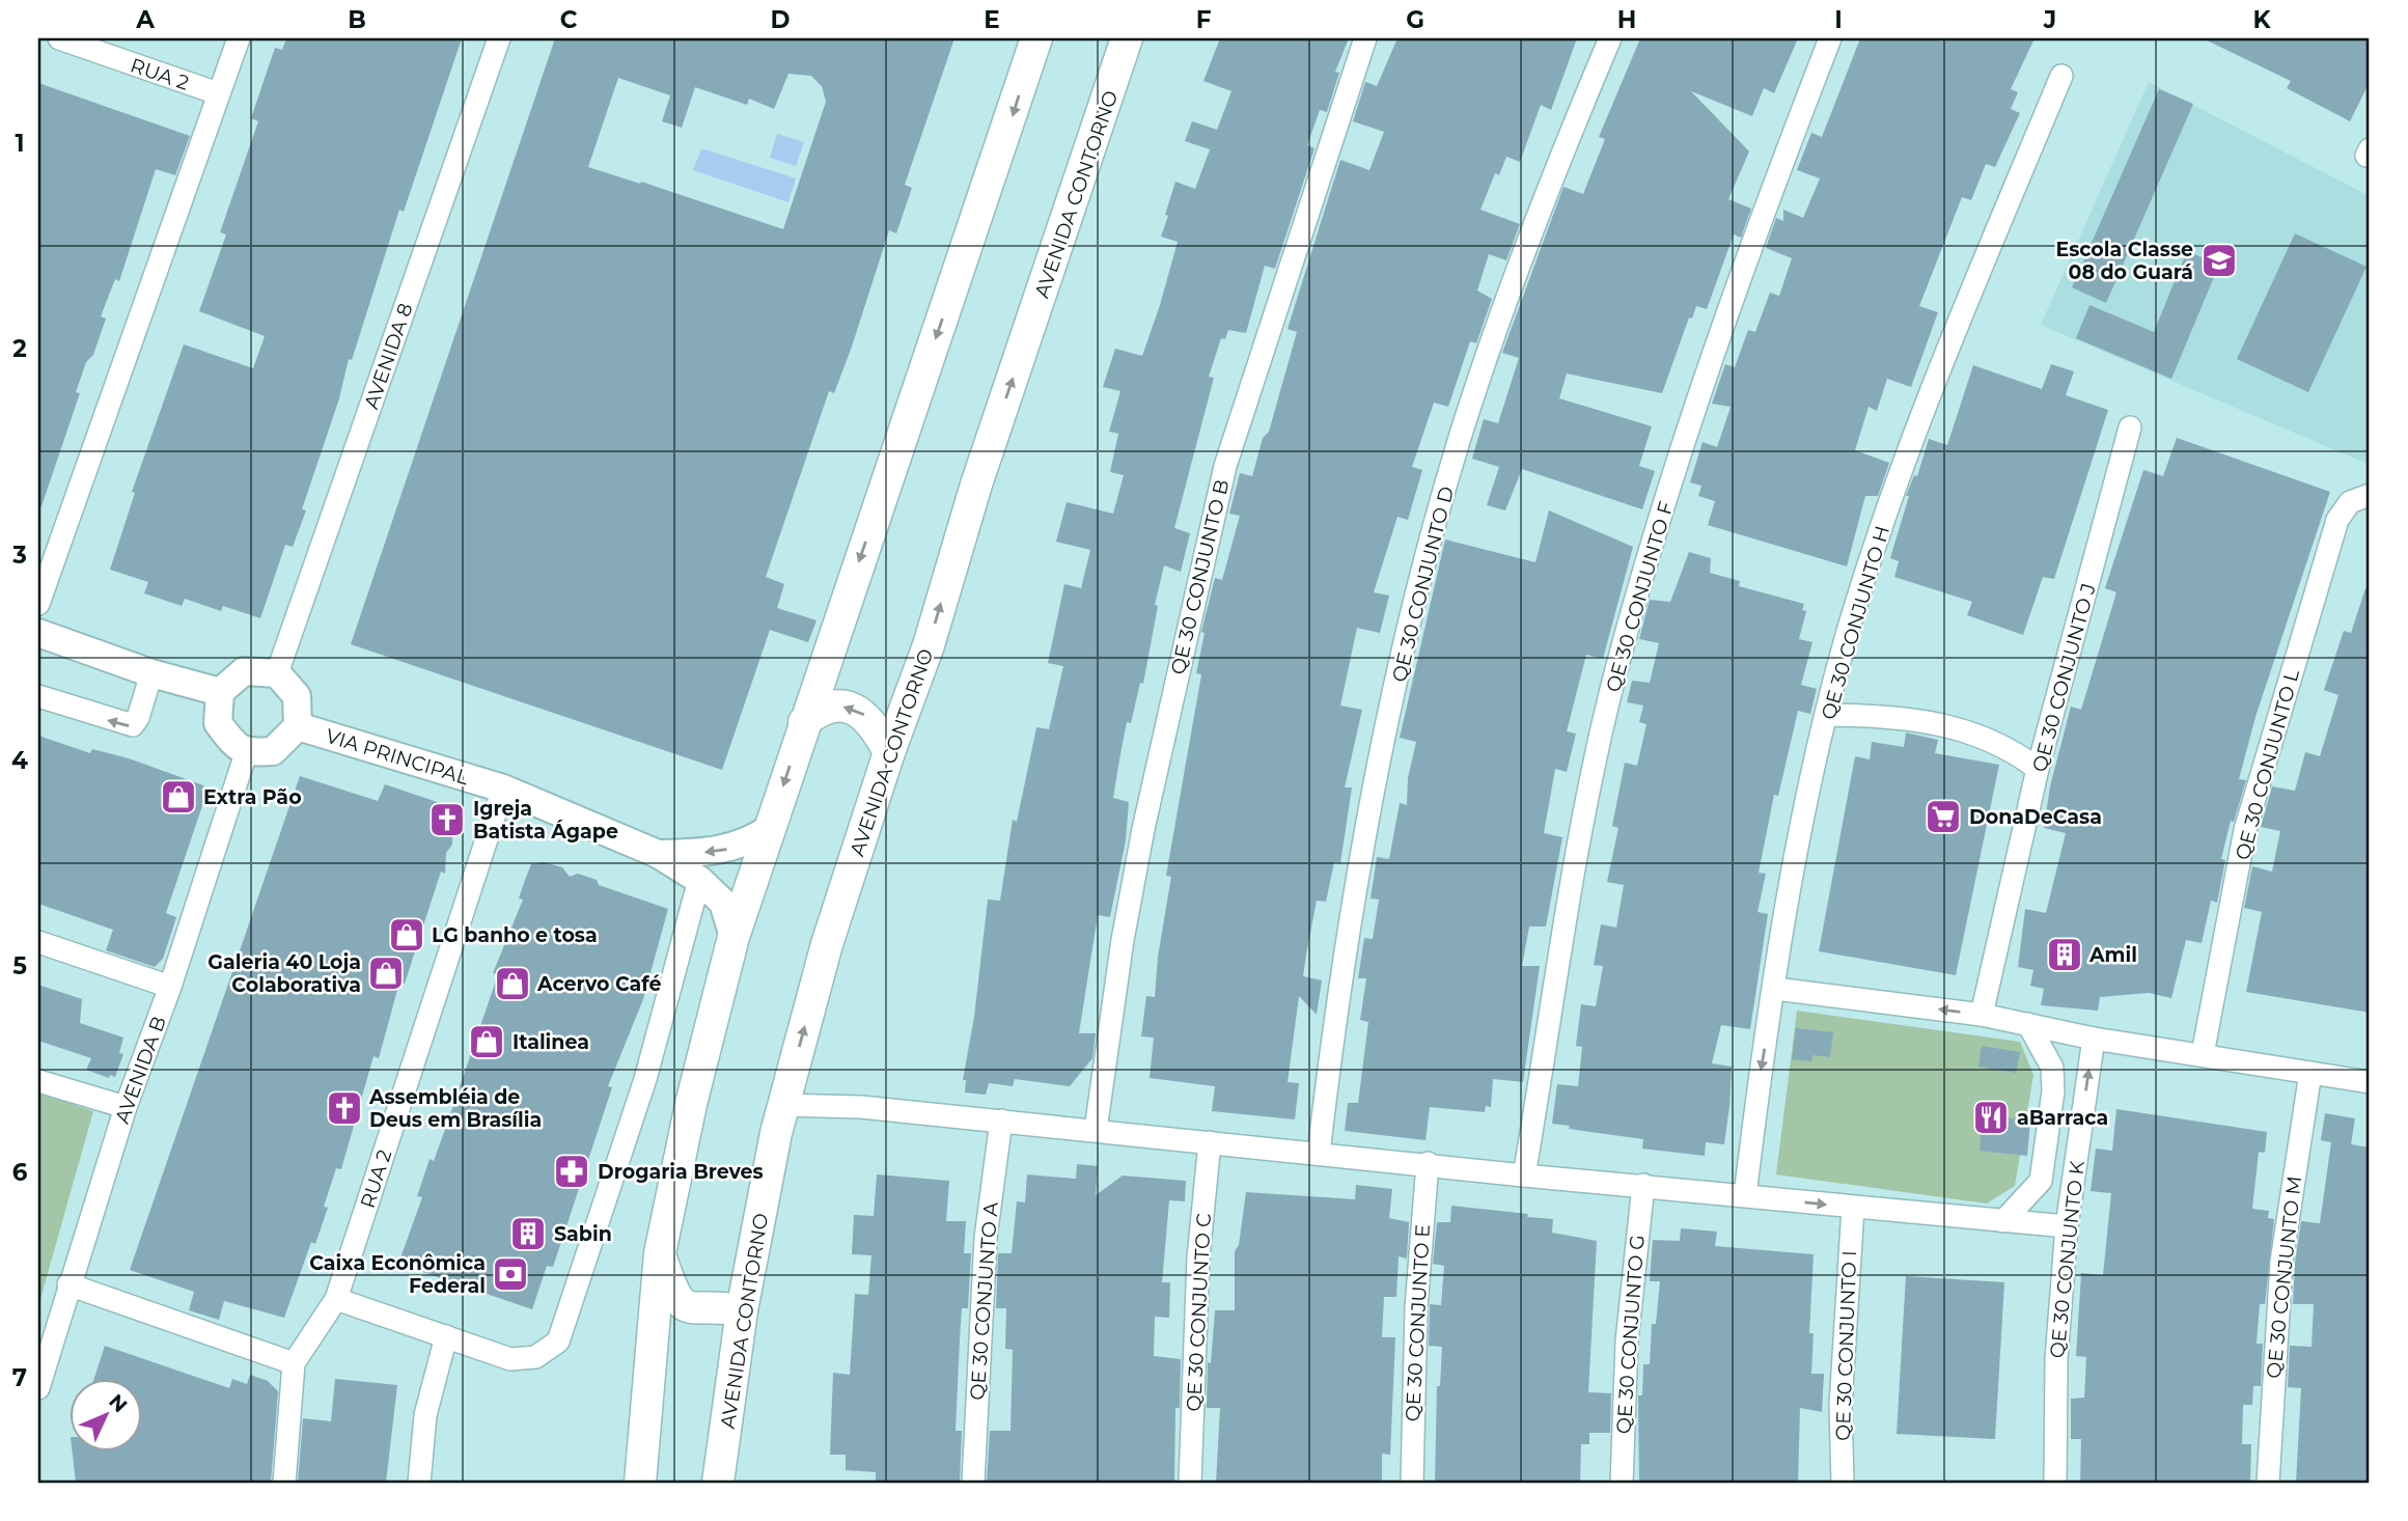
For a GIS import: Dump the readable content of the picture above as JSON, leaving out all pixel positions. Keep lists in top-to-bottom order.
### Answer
{
  "streets": {
    "main road": ["AVENIDA CONTORNO"],
    "street": [
      "RUA 2",
      "AVENIDA 8",
      "QE 30 CONJUNTO B",
      "QE 30 CONJUNTO D",
      "QE 30 CONJUNTO F",
      "QE 30 CONJUNTO H",
      "QE 30 CONJUNTO J",
      "VIA PRINCIPAL",
      "QE 30 CONJUNTO L",
      "AVENIDA B",
      "QE 30 CONJUNTO K",
      "QE 30 CONJUNTO M",
      "QE 30 CONJUNTO A",
      "QE 30 CONJUNTO C",
      "QE 30 CONJUNTO E",
      "QE 30 CONJUNTO G",
      "QE 30 CONJUNTO I"
    ]
  },
  "crossings": [
    ["RUA 2", "VIA PRINCIPAL"],
    ["AVENIDA 8", "VIA PRINCIPAL"],
    ["AVENIDA 8", "AVENIDA B"],
    ["VIA PRINCIPAL", "AVENIDA B"]
  ],
  "places": {
    "school or university": ["Escola Classe 08 do Guará"],
    "shop": [
      "Extra Pão",
      "LG banho e tosa",
      "Galeria 40 Loja Colaborativa",
      "Acervo Café",
      "Italinea"
    ],
    "supermarket": ["DonaDeCasa"],
    "church": ["Igreja Batista Ágape", "Assembléia de Deus em Brasília"],
    "building": ["Amil", "Sabin"],
    "restaurant": ["aBarraca"],
    "pharmacy": ["Drogaria Breves"],
    "bank": ["Caixa Econômica Federal"]
  },
  "north": "top right",
  "grid": {
    "columns": [
      "A",
      "B",
      "C",
      "D",
      "E",
      "F",
      "G",
      "H",
      "I",
      "J",
      "K"
    ],
    "rows": [
      "1",
      "2",
      "3",
      "4",
      "5",
      "6",
      "7"
    ]
  }
}
